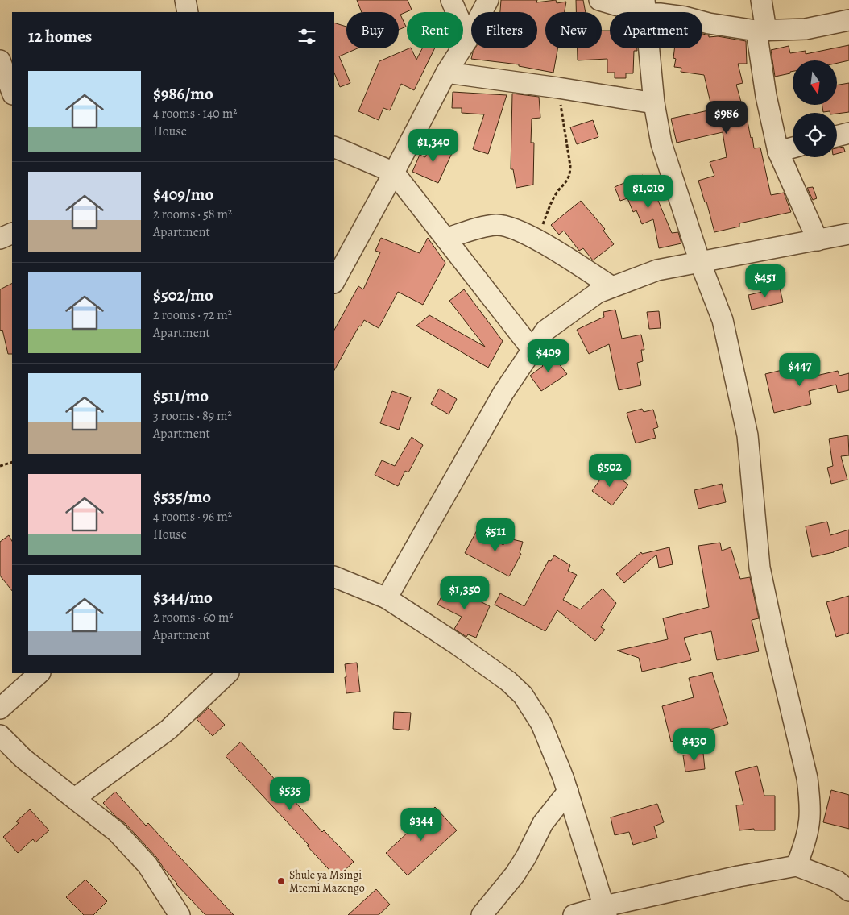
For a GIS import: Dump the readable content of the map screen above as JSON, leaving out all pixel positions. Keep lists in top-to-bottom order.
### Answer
{
  "places": ["Shule ya Msingi Mtemi Mazengo"],
  "north": "bottom",
  "page": {
    "chip": [
      "Buy",
      "Rent",
      "Filters",
      "New",
      "Apartment"
    ],
    "heading": "12 homes",
    "list": [
      {
        "name": "$986/mo",
        "note": "4 rooms · 140 m² · House"
      },
      {
        "name": "$409/mo",
        "note": "2 rooms · 58 m² · Apartment"
      },
      {
        "name": "$502/mo",
        "note": "2 rooms · 72 m² · Apartment"
      },
      {
        "name": "$511/mo",
        "note": "3 rooms · 89 m² · Apartment"
      },
      {
        "name": "$535/mo",
        "note": "4 rooms · 96 m² · House"
      },
      {
        "name": "$344/mo",
        "note": "2 rooms · 60 m² · Apartment"
      }
    ],
    "price": [
      "$986",
      "$1,340",
      "$1,010",
      "$451",
      "$409",
      "$447",
      "$502",
      "$511",
      "$1,350",
      "$430",
      "$535",
      "$344"
    ]
  }
}
